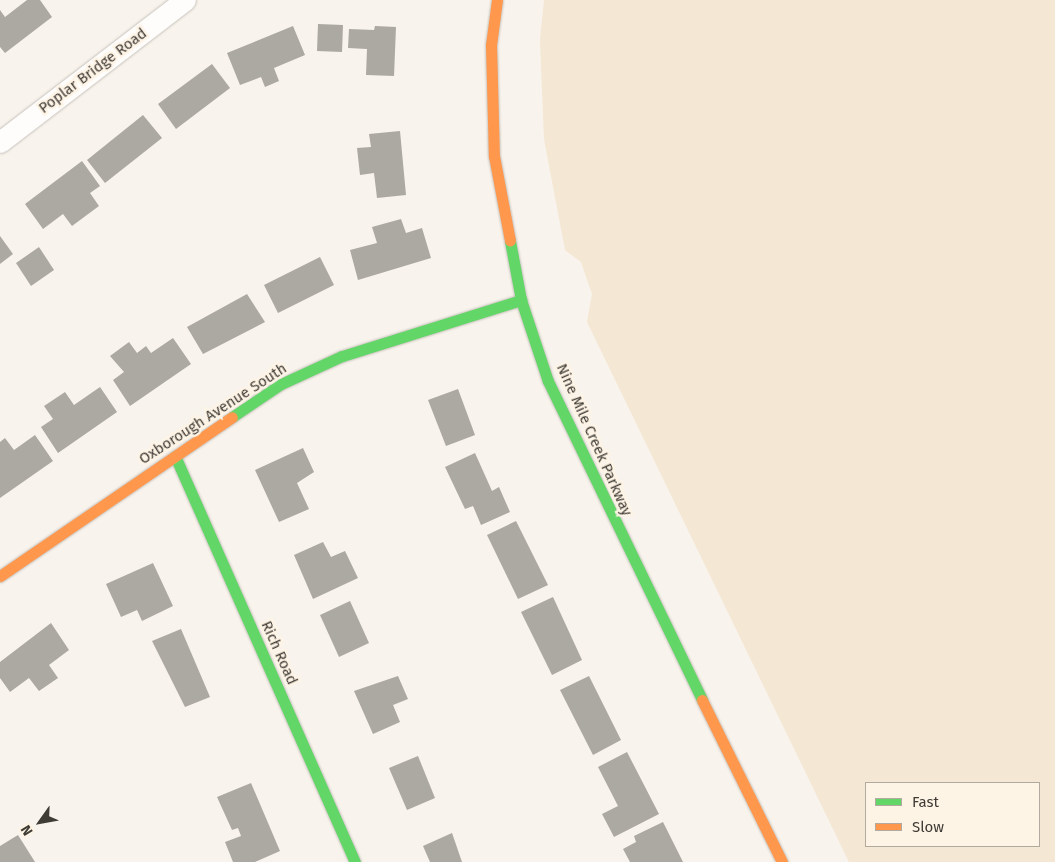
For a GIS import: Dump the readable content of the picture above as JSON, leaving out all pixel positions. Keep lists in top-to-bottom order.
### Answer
{
  "streets": {
    "street": [
      "Poplar Bridge Road",
      "Oxborough Avenue South",
      "Nine Mile Creek Parkway",
      "Rich Road"
    ]
  },
  "crossings": [
    ["Oxborough Avenue South", "Nine Mile Creek Parkway"],
    ["Oxborough Avenue South", "Rich Road"]
  ],
  "legend": ["Fast", "Slow"],
  "north": "bottom left"
}
